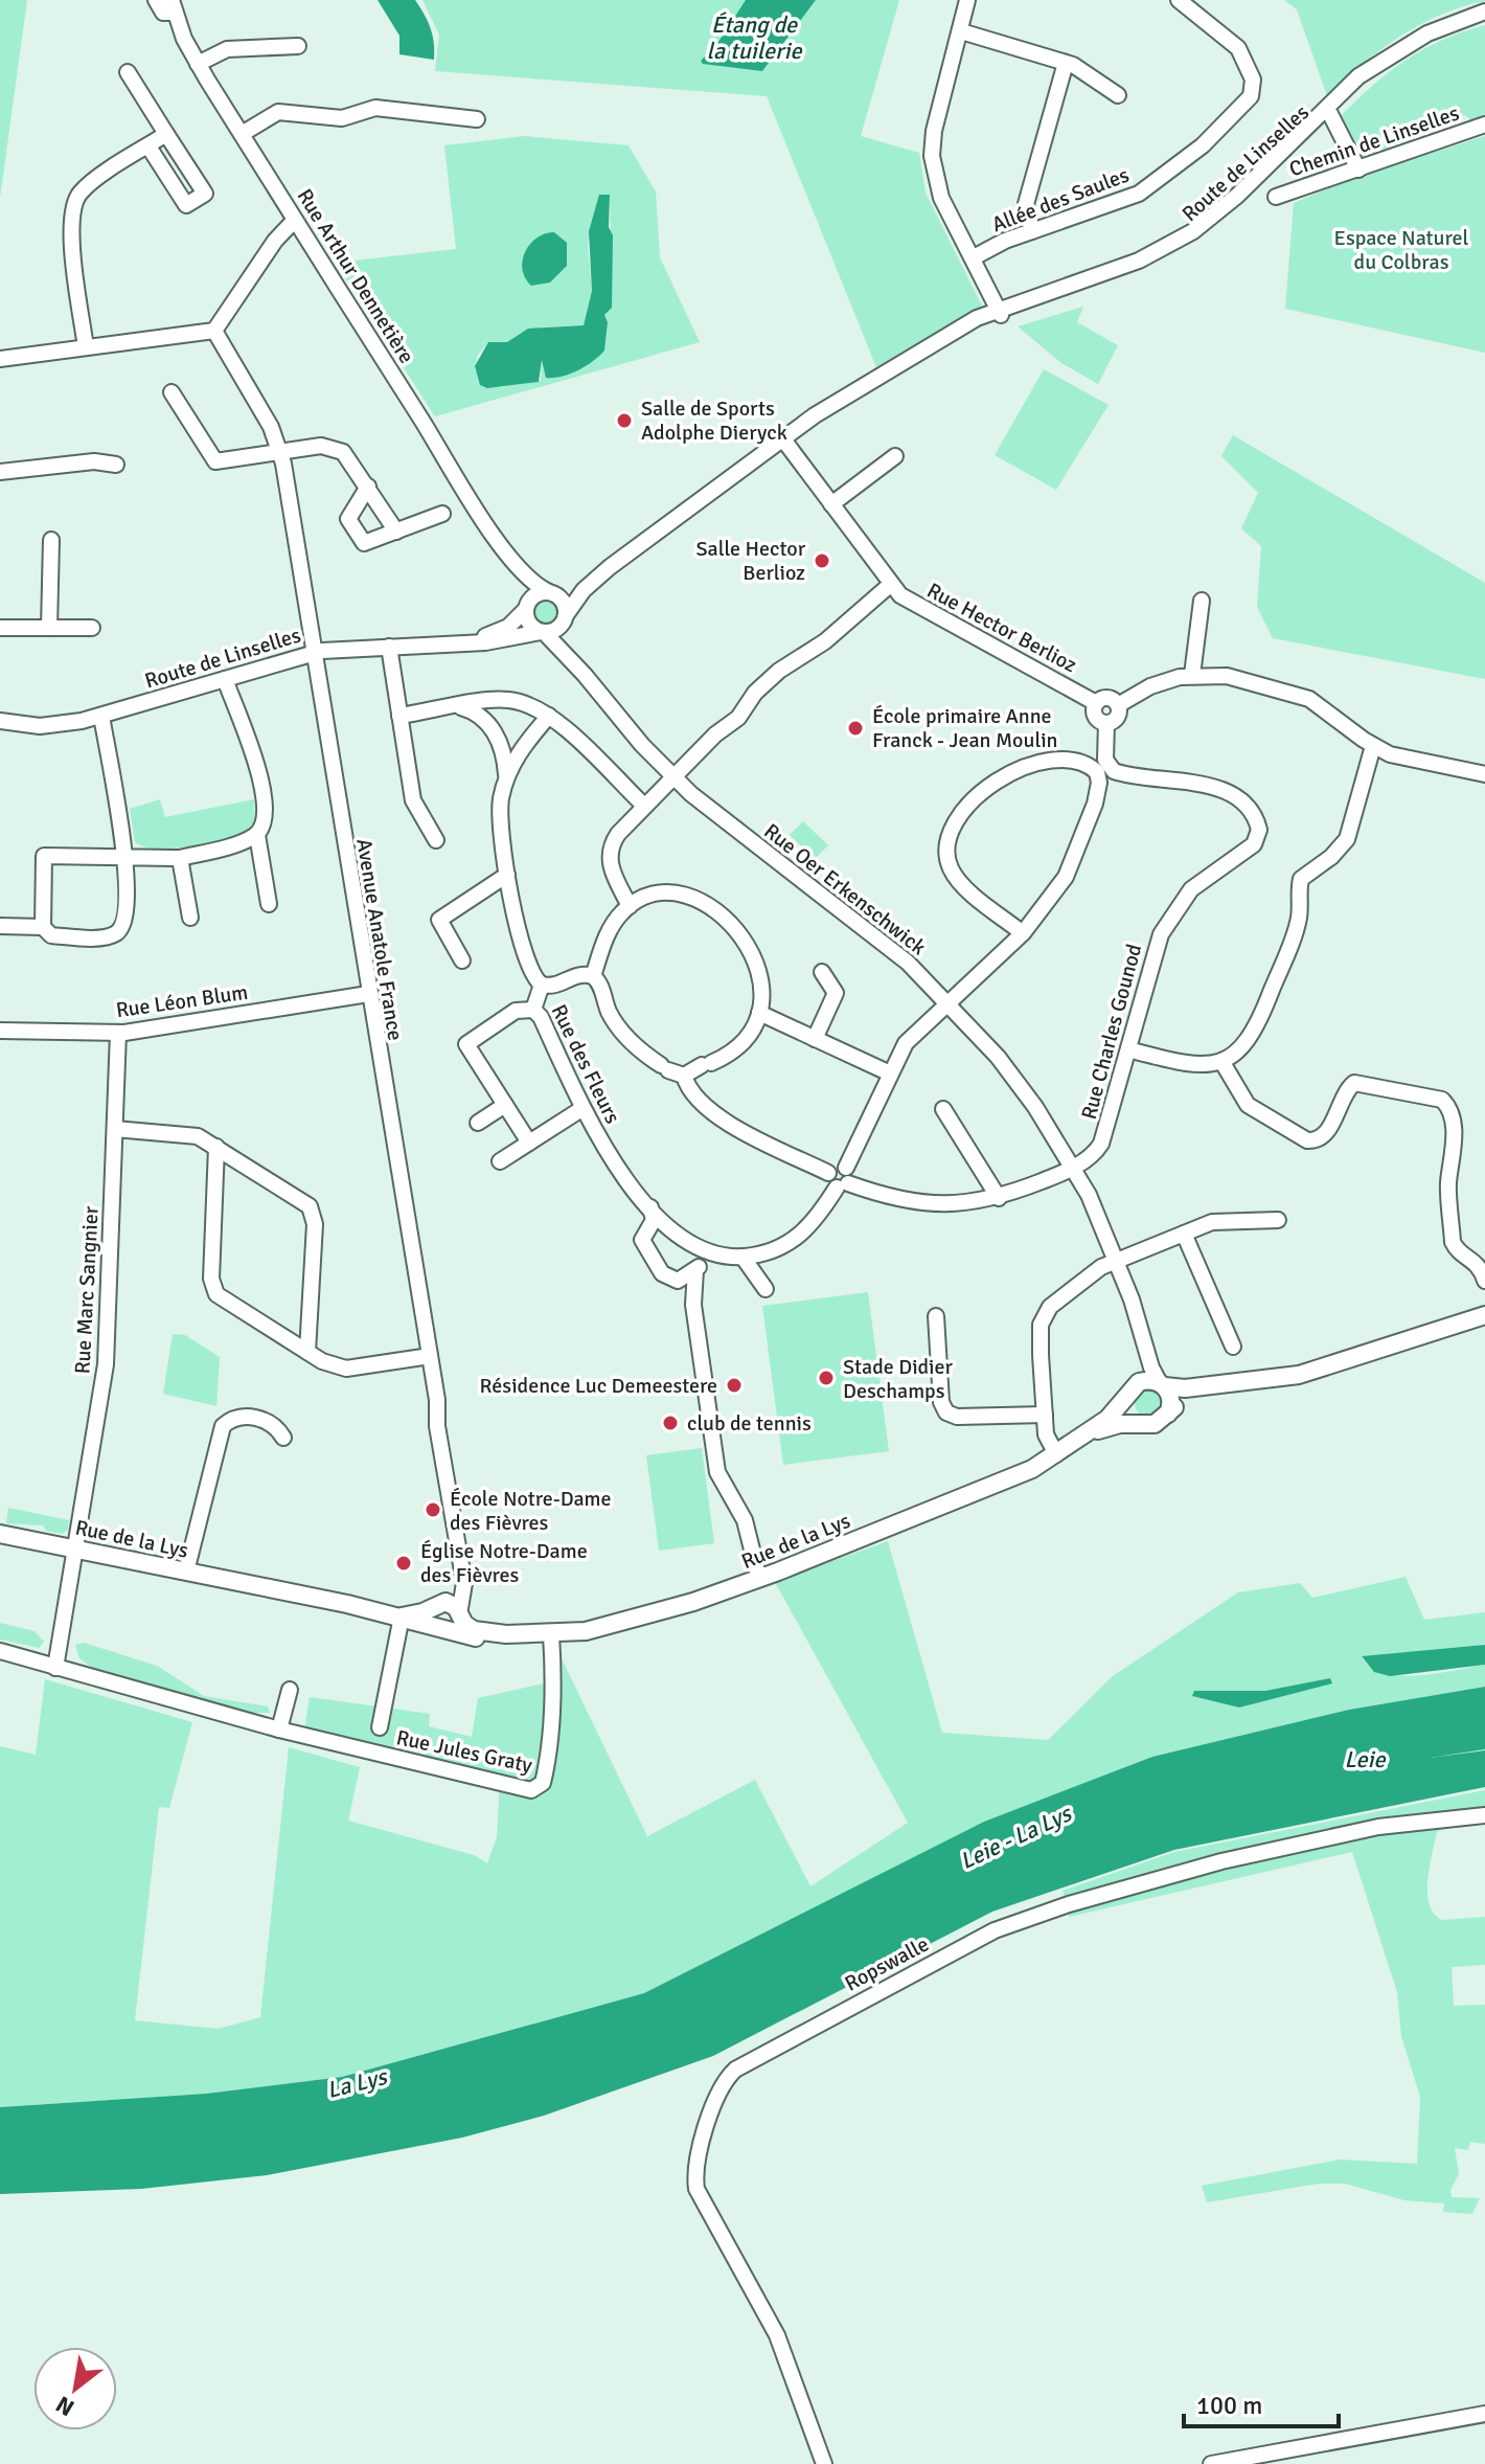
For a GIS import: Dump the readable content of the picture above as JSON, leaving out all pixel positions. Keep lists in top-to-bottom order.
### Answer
{
  "streets": {
    "main road": ["Rue de la Lys"],
    "street": [
      "Chemin de Linselles",
      "Route de Linselles",
      "Allée des Saules",
      "Rue Arthur Dennetière",
      "Rue Hector Berlioz",
      "Rue Oer Erkenschwick",
      "Avenue Anatole France",
      "Rue Léon Blum",
      "Rue Charles Gounod",
      "Rue des Fleurs",
      "Rue Marc Sangnier",
      "Rue Jules Graty",
      "Ropswalle"
    ]
  },
  "crossings": [
    ["Route de Linselles", "Rue Arthur Dennetière"],
    ["Route de Linselles", "Rue Hector Berlioz"],
    ["Route de Linselles", "Rue Oer Erkenschwick"],
    ["Route de Linselles", "Avenue Anatole France"],
    ["Rue Arthur Dennetière", "Rue Oer Erkenschwick"],
    ["Rue Hector Berlioz", "Rue Charles Gounod"],
    ["Rue Oer Erkenschwick", "Rue Charles Gounod"],
    ["Rue Oer Erkenschwick", "Rue des Fleurs"],
    ["Rue Oer Erkenschwick", "Rue de la Lys"],
    ["Avenue Anatole France", "Rue Léon Blum"],
    ["Avenue Anatole France", "Rue de la Lys"],
    ["Rue Léon Blum", "Rue Marc Sangnier"],
    ["Rue Marc Sangnier", "Rue de la Lys"],
    ["Rue de la Lys", "Rue Jules Graty"]
  ],
  "water": [
    "Étang de la tuilerie",
    "Leie",
    "Leie - La Lys",
    "La Lys"
  ],
  "parks": ["Espace Naturel du Colbras"],
  "places": [
    "Salle de Sports Adolphe Dieryck",
    "Salle Hector Berlioz",
    "École primaire Anne Franck - Jean Moulin",
    "Stade Didier Deschamps",
    "Résidence Luc Demeestere",
    "club de tennis",
    "École Notre-Dame des Fièvres",
    "Église Notre-Dame des Fièvres"
  ],
  "scale_bar": "100 m",
  "north": "bottom left"
}
